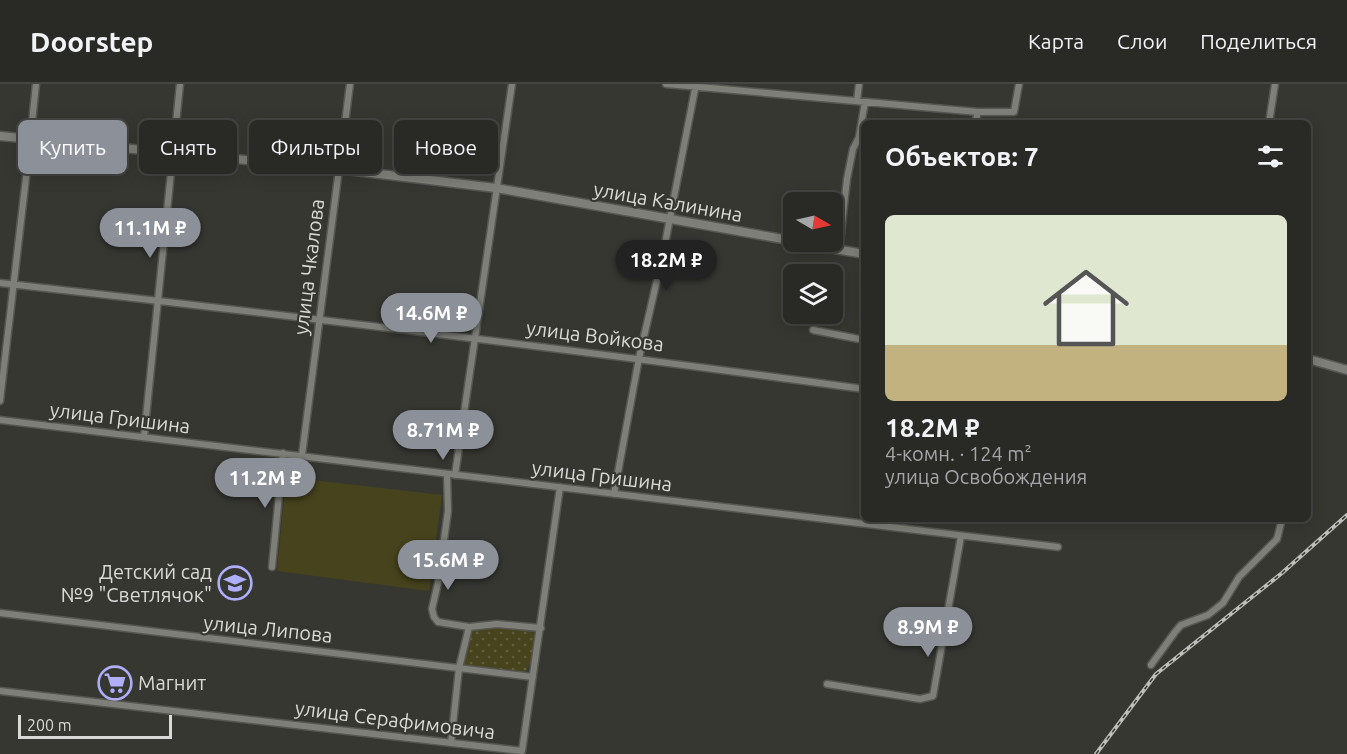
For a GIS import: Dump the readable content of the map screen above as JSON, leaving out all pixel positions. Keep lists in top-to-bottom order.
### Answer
{
  "streets": {
    "street": [
      "улица Калинина",
      "улица Чкалова",
      "улица Войкова",
      "улица Гришина",
      "улица Липова",
      "улица Серафимовича"
    ]
  },
  "crossings": [
    ["улица Чкалова", "улица Войкова"],
    ["улица Чкалова", "улица Гришина"],
    ["улица Гришина", "улица Серафимовича"],
    ["улица Липова", "улица Серафимовича"]
  ],
  "places": {
    "school or university": ["Детский сад №9 \"Светлячок\""],
    "supermarket": ["Магнит"]
  },
  "scale_bar": "200 m",
  "north": "right",
  "page": {
    "header": "Doorstep",
    "nav": ["Карта", "Слои", "Поделиться"],
    "chip": [
      "Купить",
      "Снять",
      "Фильтры",
      "Новое"
    ],
    "heading": "Объектов: 7",
    "list": [
      {
        "name": "18.2M ₽",
        "note": "4-комн. · 124 m² · улица Освобождения"
      }
    ],
    "price": [
      "11.1M ₽",
      "18.2M ₽",
      "14.6M ₽",
      "8.71M ₽",
      "11.2M ₽",
      "15.6M ₽",
      "8.9M ₽"
    ],
    "scale": "200 m"
  }
}
